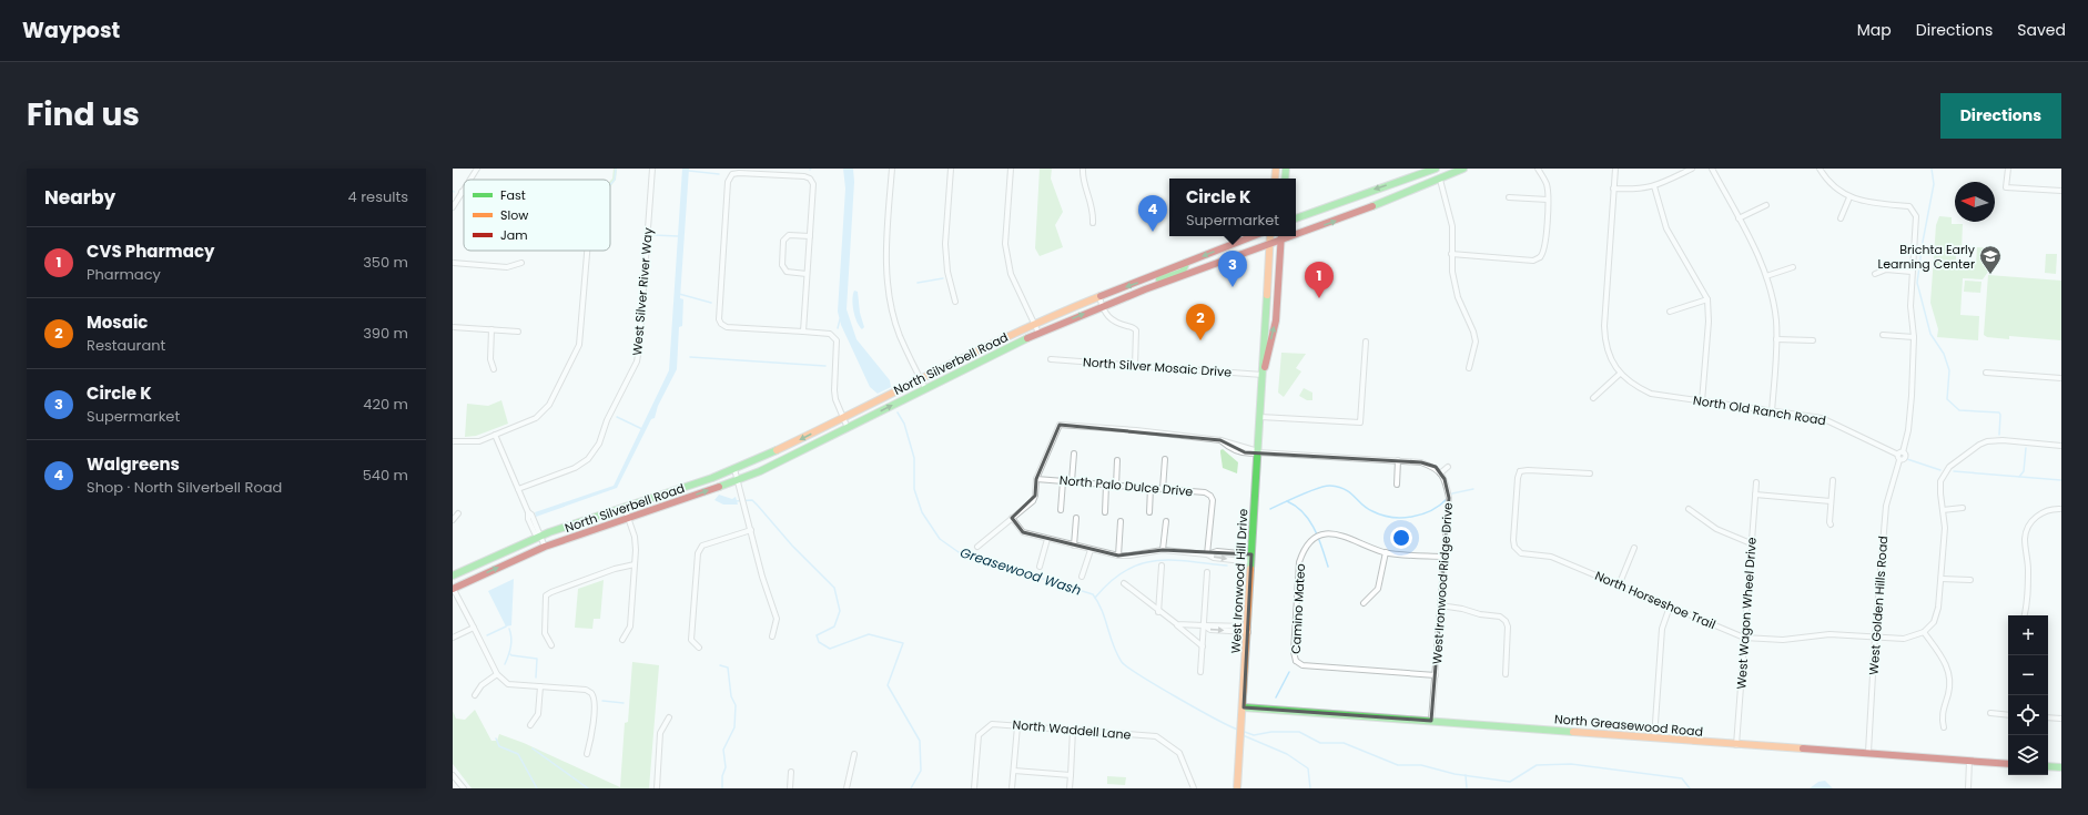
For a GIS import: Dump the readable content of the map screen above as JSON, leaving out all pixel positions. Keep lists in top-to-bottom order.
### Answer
{
  "streets": {
    "main road": ["North Silverbell Road", "West Ironwood Hill Drive", "North Greasewood Road"],
    "street": [
      "West Silver River Way",
      "North Silver Mosaic Drive",
      "North Old Ranch Road",
      "North Palo Dulce Drive",
      "West Ironwood Ridge Drive",
      "North Horseshoe Trail",
      "West Golden Hills Road",
      "Camino Mateo",
      "West Wagon Wheel Drive",
      "North Waddell Lane"
    ]
  },
  "crossings": [
    ["North Silverbell Road", "West Ironwood Hill Drive"],
    ["North Silver Mosaic Drive", "West Ironwood Hill Drive"],
    ["North Old Ranch Road", "West Golden Hills Road"],
    ["West Ironwood Hill Drive", "North Greasewood Road"],
    ["West Ironwood Ridge Drive", "Camino Mateo"],
    ["West Ironwood Ridge Drive", "North Greasewood Road"],
    ["North Horseshoe Trail", "West Golden Hills Road"],
    ["North Horseshoe Trail", "West Wagon Wheel Drive"],
    ["West Golden Hills Road", "North Greasewood Road"],
    ["West Wagon Wheel Drive", "North Greasewood Road"]
  ],
  "water": ["Greasewood Wash"],
  "places": {
    "school or university": ["Brichta Early Learning Center"]
  },
  "legend": ["Fast", "Slow", "Jam"],
  "north": "left",
  "page": {
    "header": "Waypost",
    "nav": ["Map", "Directions", "Saved"],
    "title": "Find us",
    "buttons": "Directions",
    "heading": ["Nearby", "4 results"],
    "popup": ["Circle K", "Supermarket"],
    "pins": [
      "4",
      "3",
      "1",
      "2"
    ],
    "list": [
      {
        "mark": "1",
        "name": "CVS Pharmacy",
        "note": "Pharmacy",
        "value": "350 m"
      },
      {
        "mark": "2",
        "name": "Mosaic",
        "note": "Restaurant",
        "value": "390 m"
      },
      {
        "mark": "3",
        "name": "Circle K",
        "note": "Supermarket",
        "value": "420 m"
      },
      {
        "mark": "4",
        "name": "Walgreens",
        "note": "Shop · North Silverbell Road",
        "value": "540 m"
      }
    ],
    "map_buttons": ["+", "−"]
  }
}
